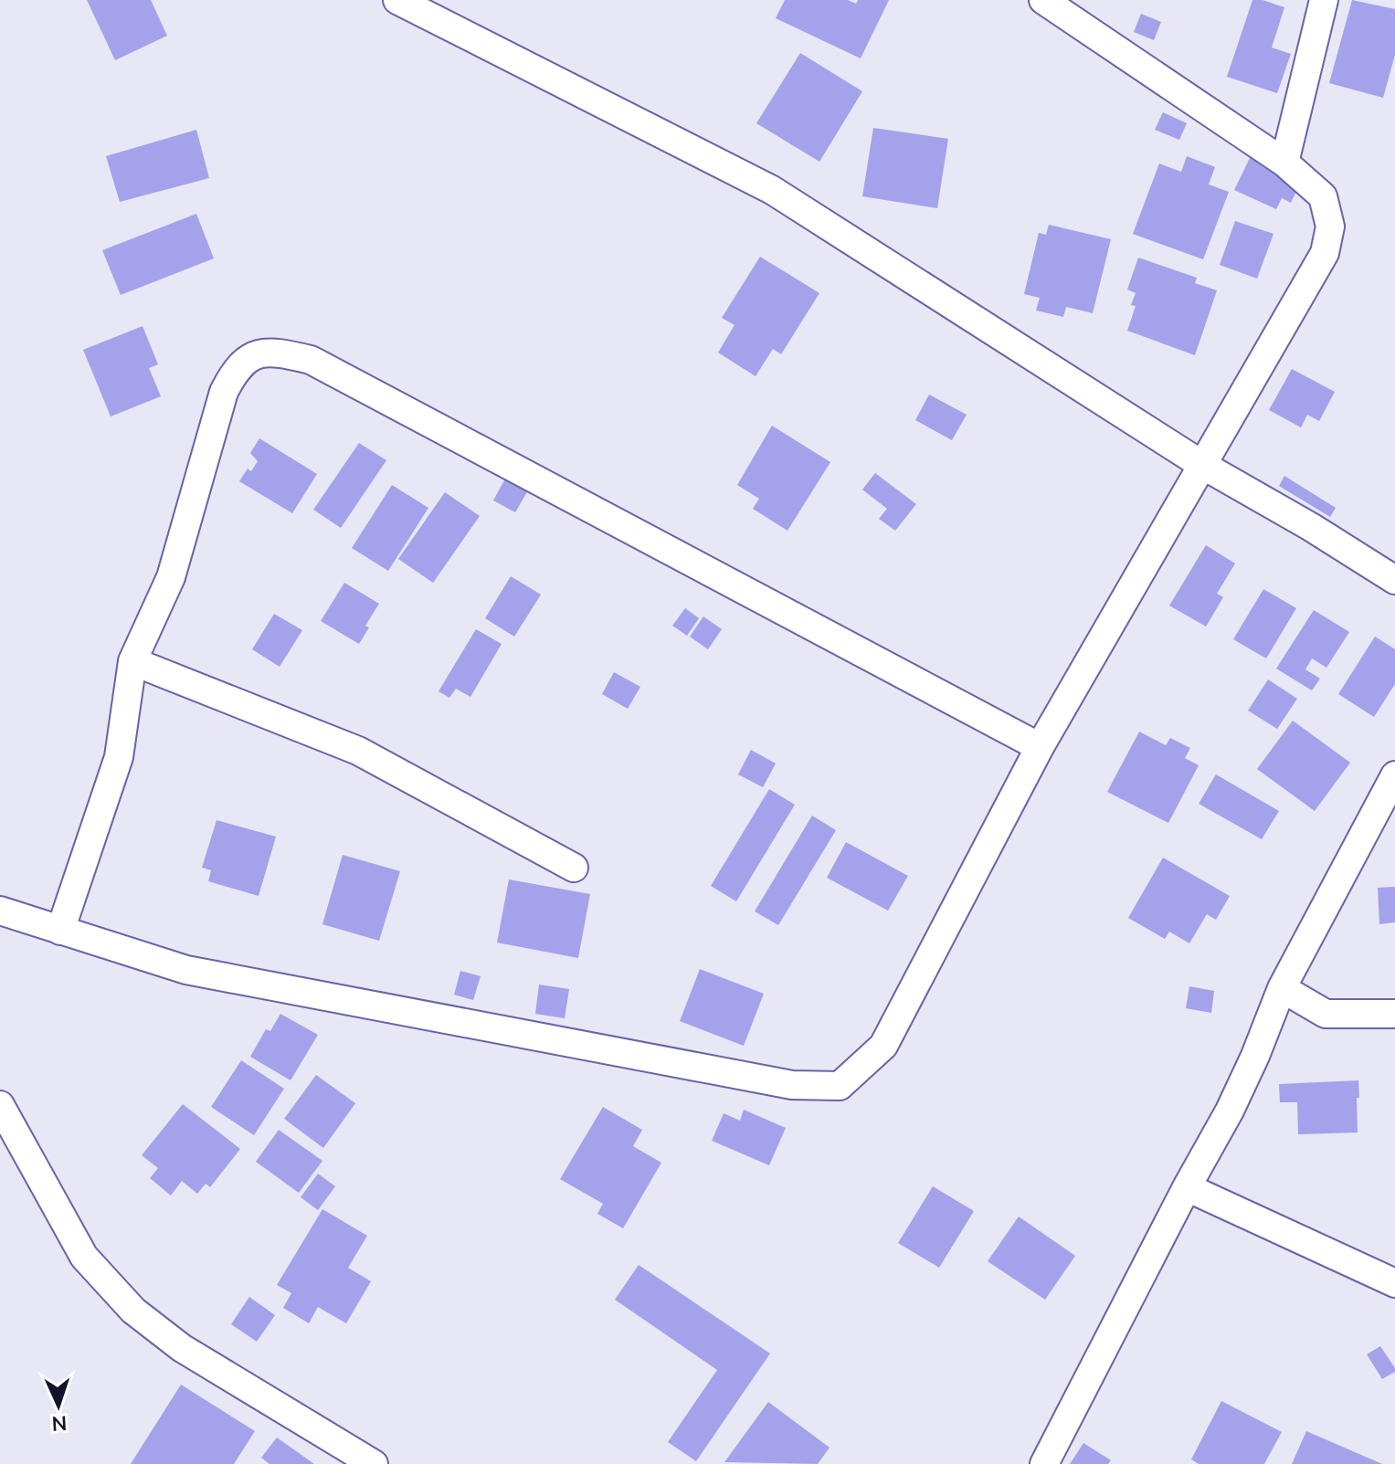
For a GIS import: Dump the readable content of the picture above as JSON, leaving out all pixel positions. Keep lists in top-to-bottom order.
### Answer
{
  "north": "bottom"
}
